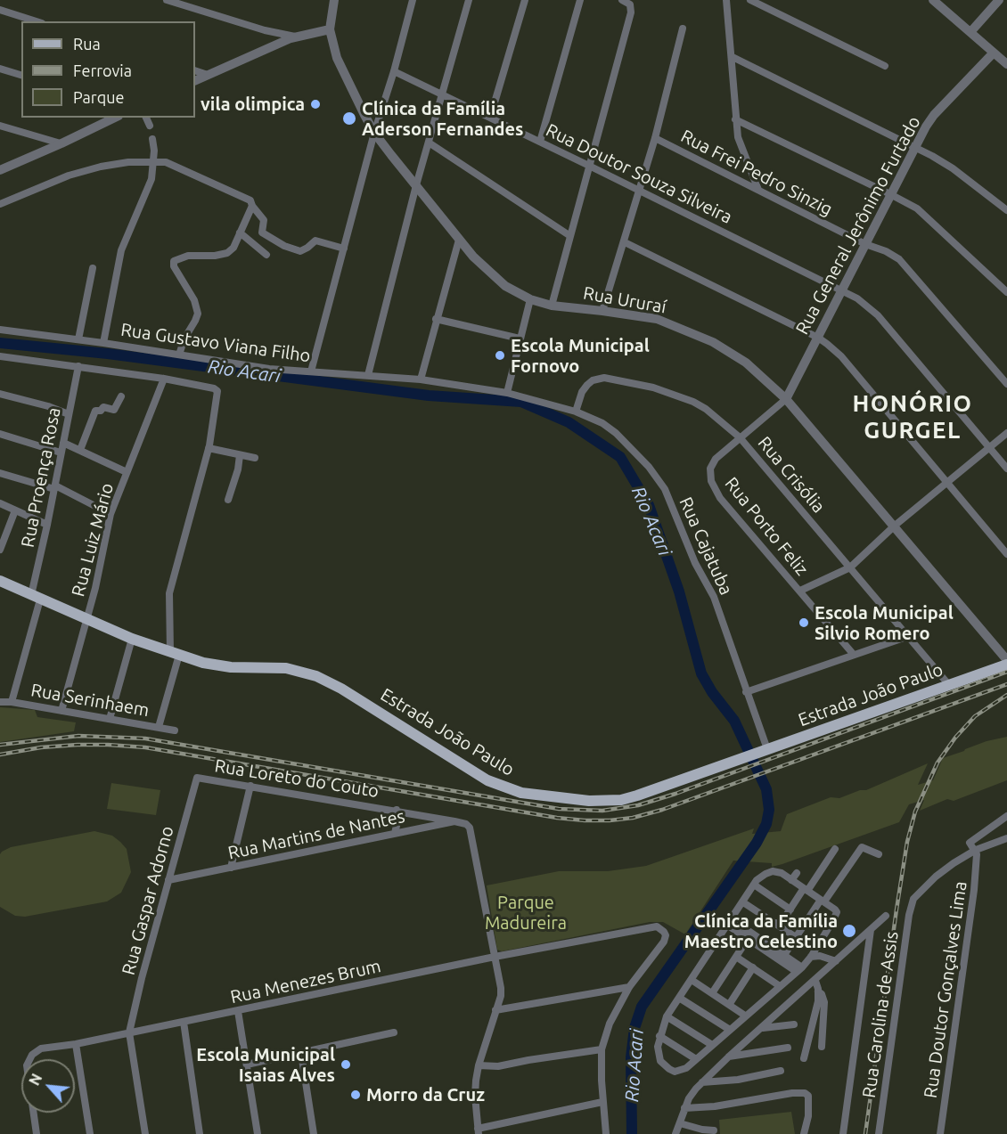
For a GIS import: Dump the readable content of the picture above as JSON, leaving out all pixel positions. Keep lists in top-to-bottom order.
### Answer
{
  "streets": {
    "main road": ["Estrada João Paulo"],
    "street": [
      "Rua Frei Pedro Sinzig",
      "Rua Doutor Souza Silveira",
      "Rua General Jerônimo Furtado",
      "Rua Ururaí",
      "Rua Gustavo Viana Filho",
      "Rua Crisólia",
      "Rua Proença Rosa",
      "Rua Porto Feliz",
      "Rua Luiz Mário",
      "Rua Cajatuba",
      "Rua Serinhaem",
      "Rua Loreto do Couto",
      "Rua Martins de Nantes",
      "Rua Gaspar Adorno",
      "Rua Menezes Brum",
      "Rua Doutor Gonçalves Lima",
      "Rua Carolina de Assis"
    ]
  },
  "crossings": [
    ["Rua Frei Pedro Sinzig", "Rua General Jerônimo Furtado"],
    ["Rua Doutor Souza Silveira", "Rua General Jerônimo Furtado"],
    ["Rua General Jerônimo Furtado", "Rua Ururaí"],
    ["Rua General Jerônimo Furtado", "Rua Porto Feliz"],
    ["Rua Ururaí", "Rua Porto Feliz"],
    ["Rua Gustavo Viana Filho", "Rua Cajatuba"],
    ["Rua Crisólia", "Rua Porto Feliz"],
    ["Rua Crisólia", "Rua Cajatuba"],
    ["Rua Crisólia", "Estrada João Paulo"],
    ["Rua Proença Rosa", "Estrada João Paulo"],
    ["Rua Proença Rosa", "Rua Serinhaem"],
    ["Rua Luiz Mário", "Estrada João Paulo"],
    ["Rua Luiz Mário", "Rua Serinhaem"],
    ["Rua Cajatuba", "Estrada João Paulo"],
    ["Rua Loreto do Couto", "Rua Martins de Nantes"],
    ["Rua Loreto do Couto", "Rua Gaspar Adorno"],
    ["Rua Martins de Nantes", "Rua Gaspar Adorno"],
    ["Rua Gaspar Adorno", "Rua Menezes Brum"],
    ["Rua Doutor Gonçalves Lima", "Rua Carolina de Assis"]
  ],
  "districts": ["HONÓRIO GURGEL"],
  "water": ["Rio Acari"],
  "parks": ["Parque Madureira"],
  "places": [
    "vila olimpica",
    "Clínica da Família Aderson Fernandes",
    "Escola Municipal Fornovo",
    "Escola Municipal Silvio Romero",
    "Clínica da Família Maestro Celestino",
    "Escola Municipal Isaias Alves",
    "Morro da Cruz"
  ],
  "legend": ["Rua", "Ferrovia", "Parque"],
  "north": "top left"
}
